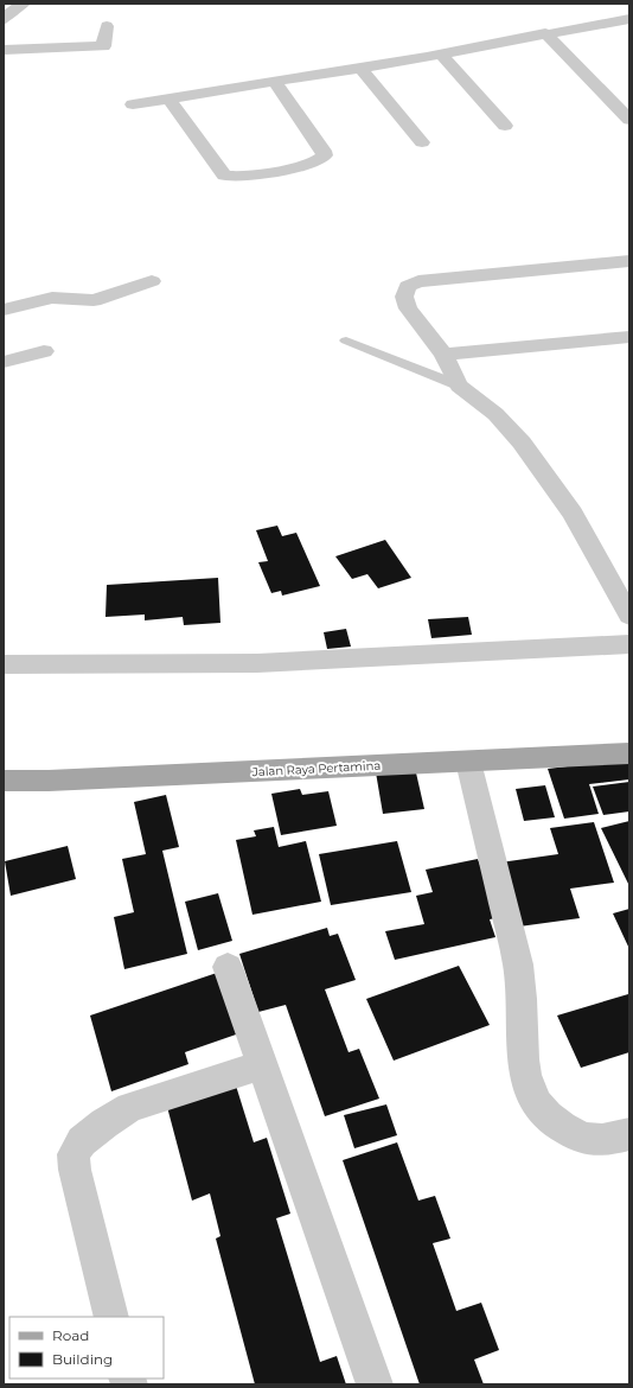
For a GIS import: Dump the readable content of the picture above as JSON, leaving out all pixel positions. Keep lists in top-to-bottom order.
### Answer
{
  "streets": {
    "main road": ["Jalan Raya Pertamina"]
  },
  "legend": ["Road", "Building"]
}
